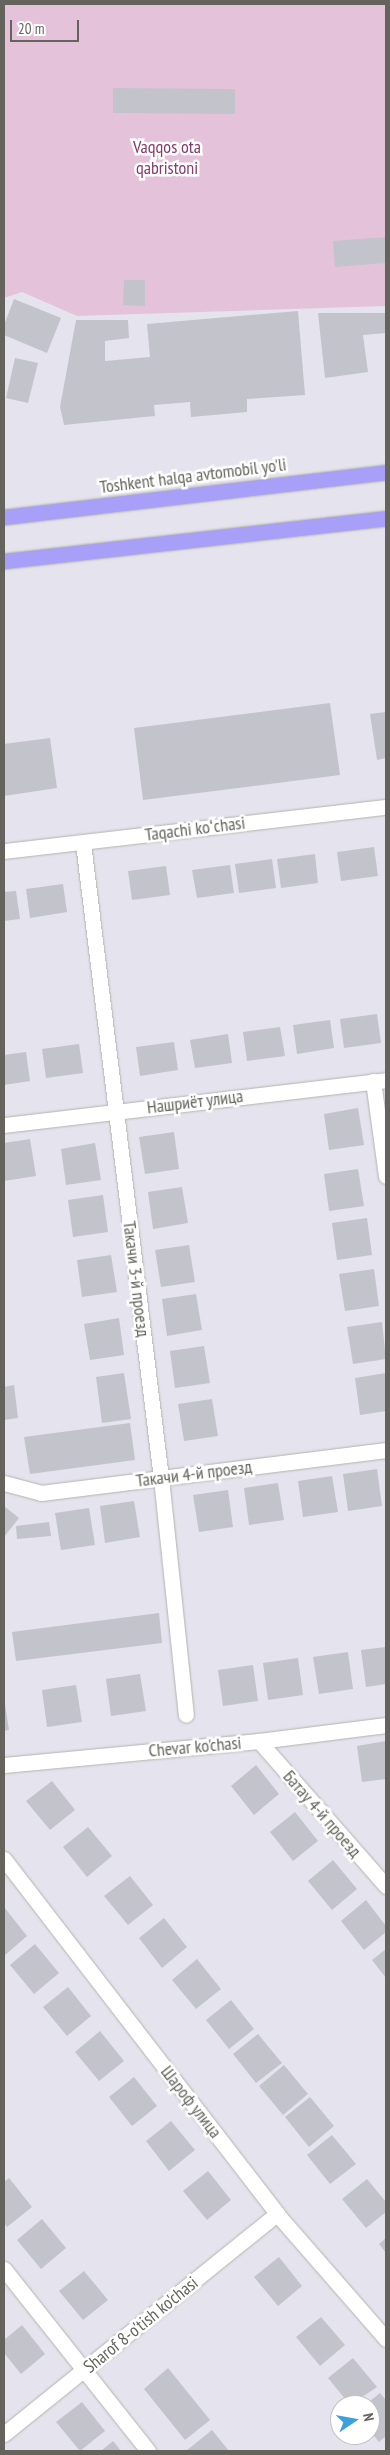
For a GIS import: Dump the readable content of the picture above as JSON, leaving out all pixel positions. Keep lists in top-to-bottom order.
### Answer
{
  "streets": {
    "highway": ["Toshkent halqa avtomobil yo'li"],
    "street": [
      "Taqachi koʻchasi",
      "Нашриёт улица",
      "Такачи 3-й проезд",
      "Такачи 4-й проезд",
      "Chevar ko'chasi",
      "Батау 4-й проезд",
      "Шароф улица",
      "Sharof 8-o'tish ko'chasi"
    ]
  },
  "crossings": [
    ["Taqachi koʻchasi", "Такачи 3-й проезд"],
    ["Нашриёт улица", "Такачи 3-й проезд"],
    ["Такачи 3-й проезд", "Такачи 4-й проезд"],
    ["Chevar ko'chasi", "Батау 4-й проезд"],
    ["Шароф улица", "Sharof 8-o'tish ko'chasi"]
  ],
  "parks": ["Vaqqos ota qabristoni"],
  "scale_bar": "20 m",
  "north": "right"
}
